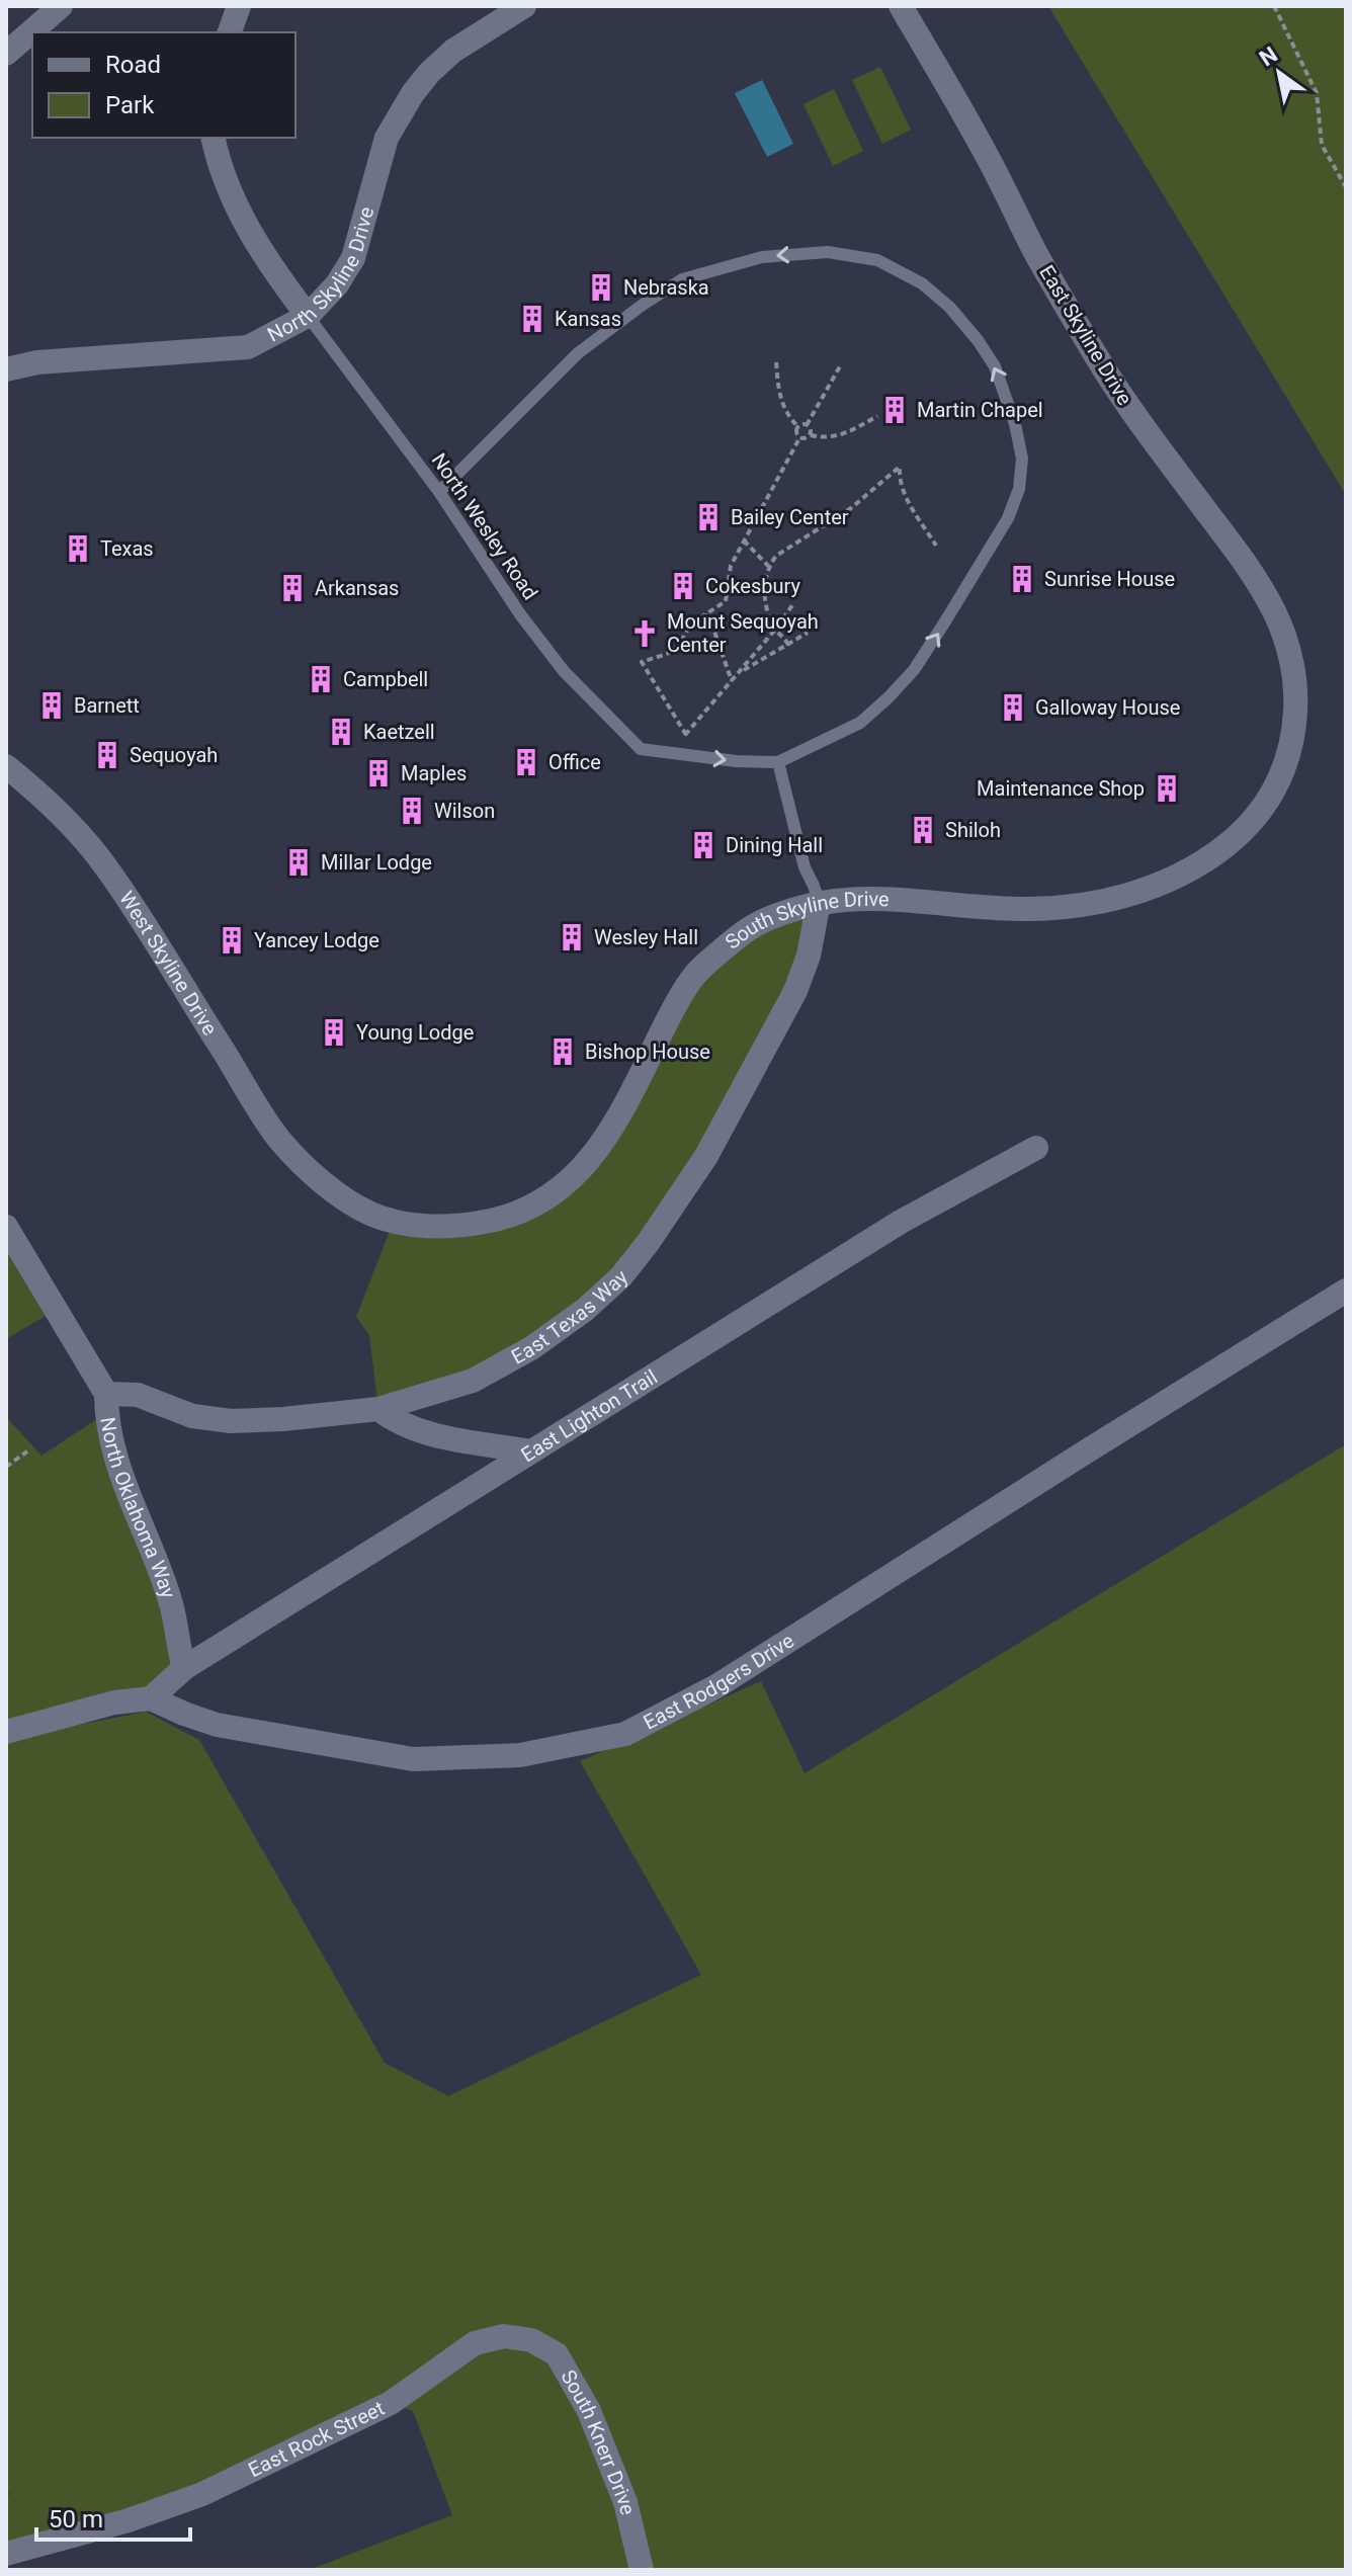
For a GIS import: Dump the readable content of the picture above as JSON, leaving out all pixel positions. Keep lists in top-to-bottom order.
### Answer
{
  "streets": {
    "street": [
      "North Skyline Drive",
      "East Skyline Drive",
      "South Skyline Drive",
      "West Skyline Drive",
      "East Texas Way",
      "East Lighton Trail",
      "North Oklahoma Way",
      "East Rodgers Drive",
      "East Rock Street",
      "South Knerr Drive"
    ],
    "lane": ["North Wesley Road"]
  },
  "crossings": [
    ["North Skyline Drive", "North Wesley Road"],
    ["East Skyline Drive", "South Skyline Drive"],
    ["South Skyline Drive", "West Skyline Drive"],
    ["South Skyline Drive", "East Texas Way"],
    ["East Texas Way", "North Oklahoma Way"],
    ["East Lighton Trail", "North Oklahoma Way"],
    ["East Lighton Trail", "East Rodgers Drive"],
    ["East Rock Street", "South Knerr Drive"]
  ],
  "places": {
    "building": [
      "Nebraska",
      "Kansas",
      "Martin Chapel",
      "Bailey Center",
      "Texas",
      "Sunrise House",
      "Cokesbury",
      "Arkansas",
      "Campbell",
      "Barnett",
      "Galloway House",
      "Kaetzell",
      "Sequoyah",
      "Office",
      "Maples",
      "Maintenance Shop",
      "Wilson",
      "Shiloh",
      "Dining Hall",
      "Millar Lodge",
      "Wesley Hall",
      "Yancey Lodge",
      "Young Lodge",
      "Bishop House"
    ],
    "church": ["Mount Sequoyah Center"]
  },
  "legend": ["Road", "Park"],
  "scale_bar": "50 m",
  "north": "top left"
}
